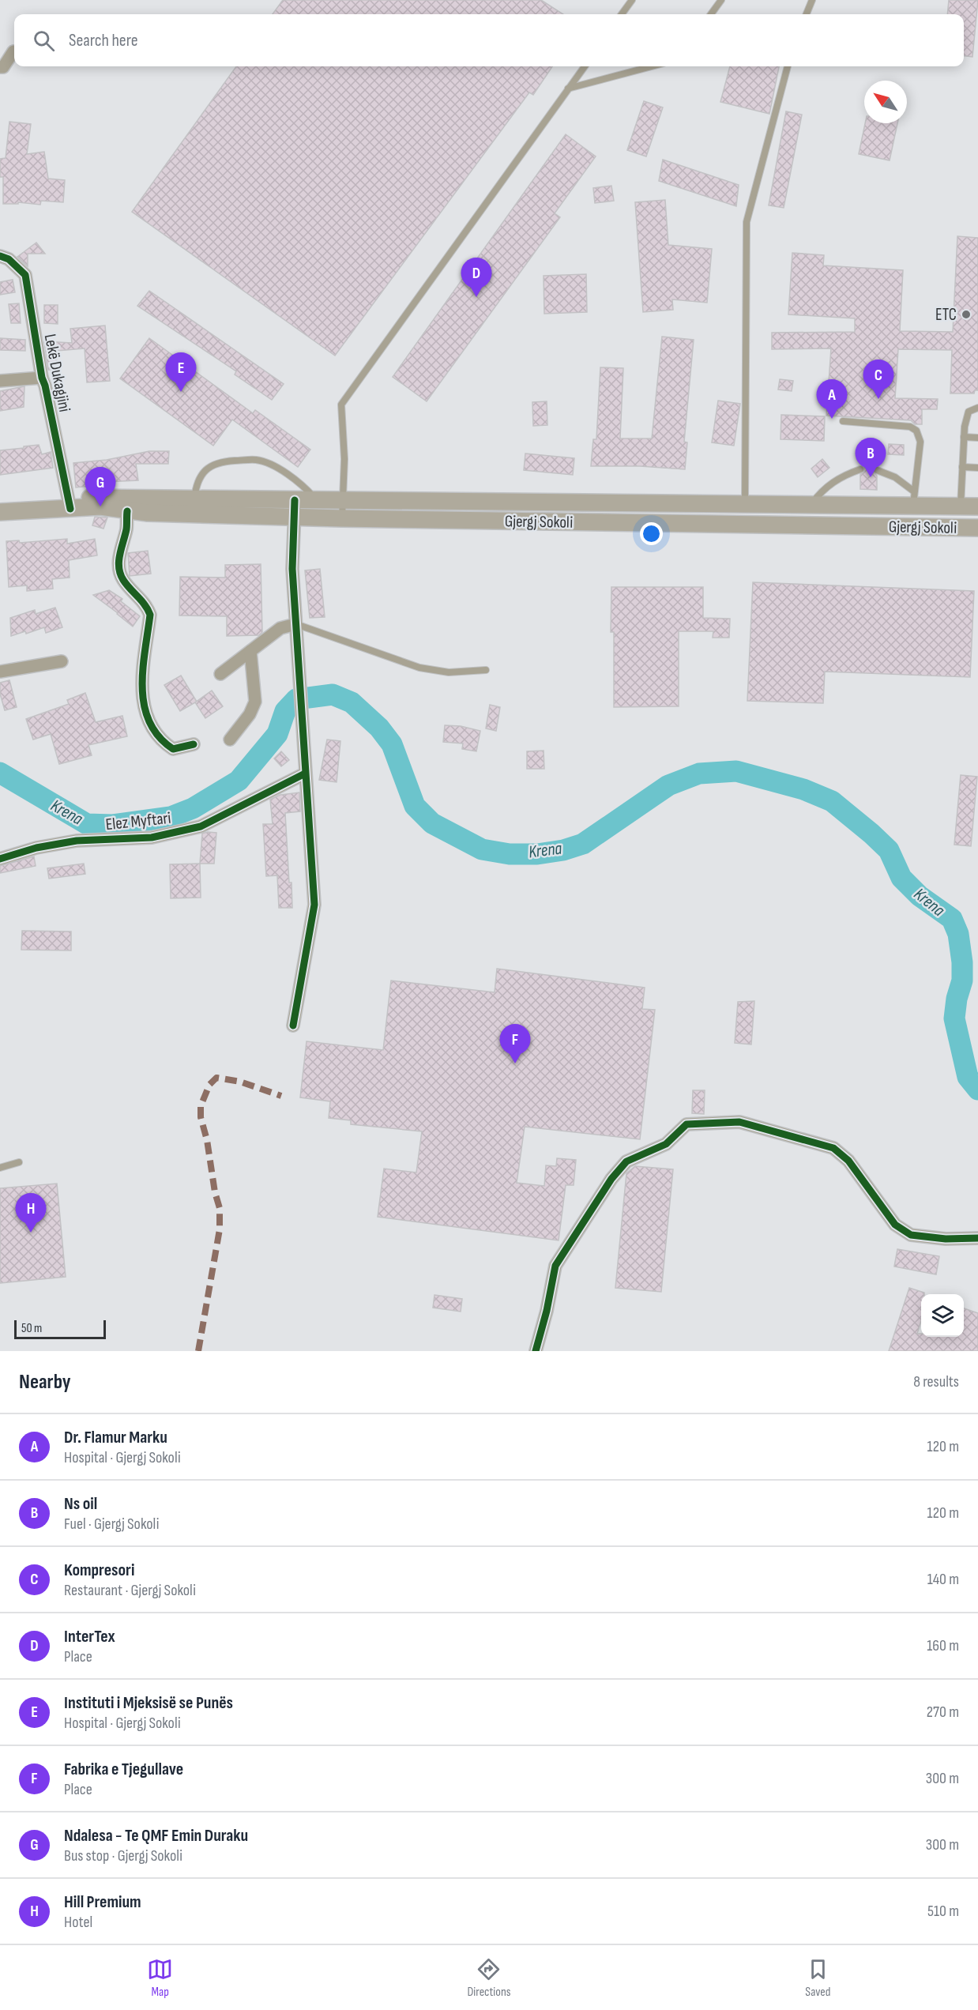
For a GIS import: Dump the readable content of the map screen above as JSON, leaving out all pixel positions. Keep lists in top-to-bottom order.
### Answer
{
  "streets": {
    "main road": ["Gjergj Sokoli"],
    "street": ["Lekë Dukagjini", "Elez Myftari"]
  },
  "water": ["Krena"],
  "places": ["ETC"],
  "scale_bar": "50 m",
  "north": "top left",
  "page": {
    "search": "Search here",
    "pins": [
      "D",
      "E",
      "C",
      "A",
      "B",
      "G",
      "F",
      "H"
    ],
    "scale": "50 m",
    "heading": ["Nearby", "8 results"],
    "list": [
      {
        "mark": "A",
        "name": "Dr. Flamur Marku",
        "note": "Hospital · Gjergj Sokoli",
        "value": "120 m"
      },
      {
        "mark": "B",
        "name": "Ns oil",
        "note": "Fuel · Gjergj Sokoli",
        "value": "120 m"
      },
      {
        "mark": "C",
        "name": "Kompresori",
        "note": "Restaurant · Gjergj Sokoli",
        "value": "140 m"
      },
      {
        "mark": "D",
        "name": "InterTex",
        "note": "Place",
        "value": "160 m"
      },
      {
        "mark": "E",
        "name": "Instituti i Mjeksisë se Punës",
        "note": "Hospital · Gjergj Sokoli",
        "value": "270 m"
      },
      {
        "mark": "F",
        "name": "Fabrika e Tjegullave",
        "note": "Place",
        "value": "300 m"
      },
      {
        "mark": "G",
        "name": "Ndalesa - Te QMF Emin Duraku",
        "note": "Bus stop · Gjergj Sokoli",
        "value": "300 m"
      },
      {
        "mark": "H",
        "name": "Hill Premium",
        "note": "Hotel",
        "value": "510 m"
      }
    ],
    "nav": ["Map", "Directions", "Saved"]
  }
}
